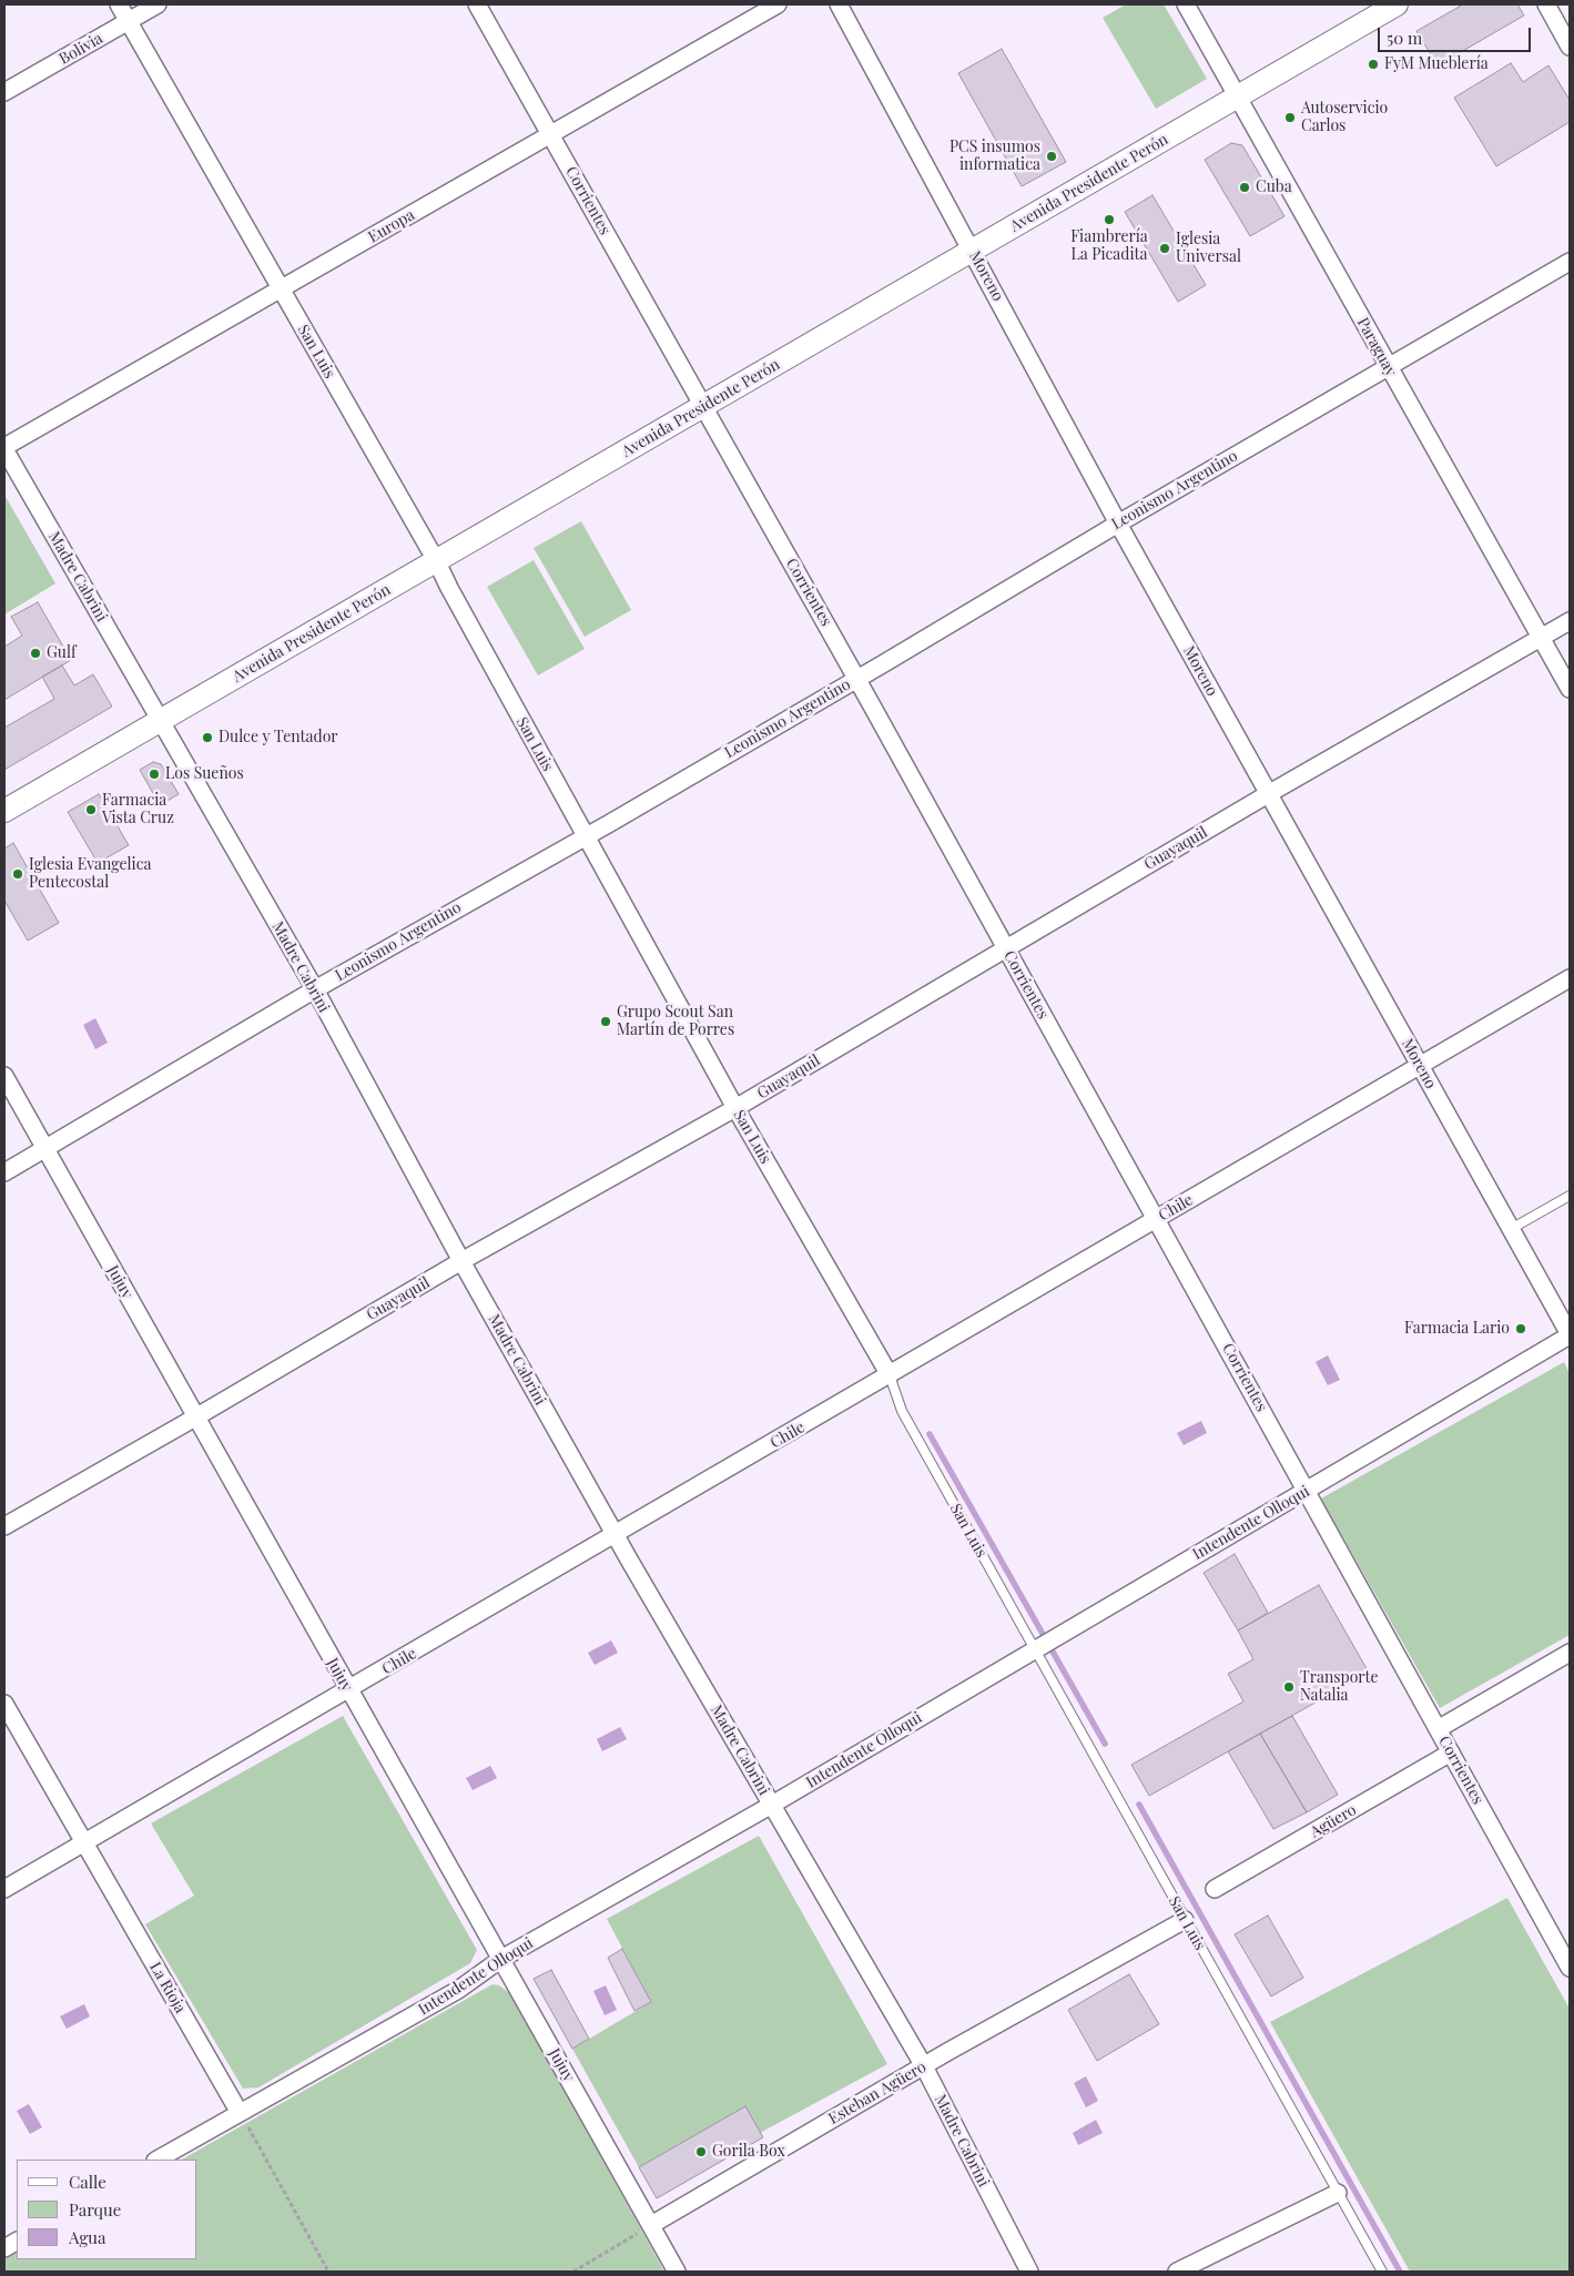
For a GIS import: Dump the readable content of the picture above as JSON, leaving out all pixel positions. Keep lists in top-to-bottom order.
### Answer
{
  "streets": {
    "main road": ["Avenida Presidente Perón"],
    "street": [
      "Bolivia",
      "Corrientes",
      "Europa",
      "Moreno",
      "Paraguay",
      "San Luis",
      "Leonismo Argentino",
      "Madre Cabrini",
      "Guayaquil",
      "Chile",
      "Jujuy",
      "Intendente Olloqui",
      "Agüero",
      "La Rioja",
      "Esteban Agüero"
    ]
  },
  "crossings": [
    ["Bolivia", "San Luis"],
    ["Avenida Presidente Perón", "Corrientes"],
    ["Avenida Presidente Perón", "Moreno"],
    ["Avenida Presidente Perón", "Paraguay"],
    ["Avenida Presidente Perón", "San Luis"],
    ["Avenida Presidente Perón", "Madre Cabrini"],
    ["Corrientes", "Europa"],
    ["Corrientes", "Leonismo Argentino"],
    ["Corrientes", "Guayaquil"],
    ["Corrientes", "Chile"],
    ["Corrientes", "Intendente Olloqui"],
    ["Corrientes", "Agüero"],
    ["Europa", "San Luis"],
    ["Europa", "Madre Cabrini"],
    ["Moreno", "Leonismo Argentino"],
    ["Moreno", "Guayaquil"],
    ["Moreno", "Chile"],
    ["Moreno", "Intendente Olloqui"],
    ["Paraguay", "Leonismo Argentino"],
    ["Paraguay", "Guayaquil"],
    ["San Luis", "Leonismo Argentino"],
    ["San Luis", "Guayaquil"],
    ["San Luis", "Chile"],
    ["San Luis", "Intendente Olloqui"],
    ["San Luis", "Esteban Agüero"],
    ["Leonismo Argentino", "Madre Cabrini"],
    ["Leonismo Argentino", "Jujuy"],
    ["Madre Cabrini", "Guayaquil"],
    ["Madre Cabrini", "Chile"],
    ["Madre Cabrini", "Intendente Olloqui"],
    ["Madre Cabrini", "Esteban Agüero"],
    ["Guayaquil", "Jujuy"],
    ["Chile", "Jujuy"],
    ["Chile", "La Rioja"],
    ["Jujuy", "Intendente Olloqui"],
    ["Jujuy", "Esteban Agüero"],
    ["Intendente Olloqui", "La Rioja"]
  ],
  "places": [
    "FyM Mueblería",
    "Autoservicio Carlos",
    "PCS insumos informatica",
    "Cuba",
    "Fiambrería La Picadita",
    "Iglesia Universal",
    "Gulf",
    "Dulce y Tentador",
    "Los Sueños",
    "Farmacia Vista Cruz",
    "Iglesia Evangelica Pentecostal",
    "Grupo Scout San Martín de Porres",
    "Farmacia Lario",
    "Transporte Natalia",
    "Gorila Box"
  ],
  "legend": ["Calle", "Parque", "Agua"],
  "scale_bar": "50 m"
}
